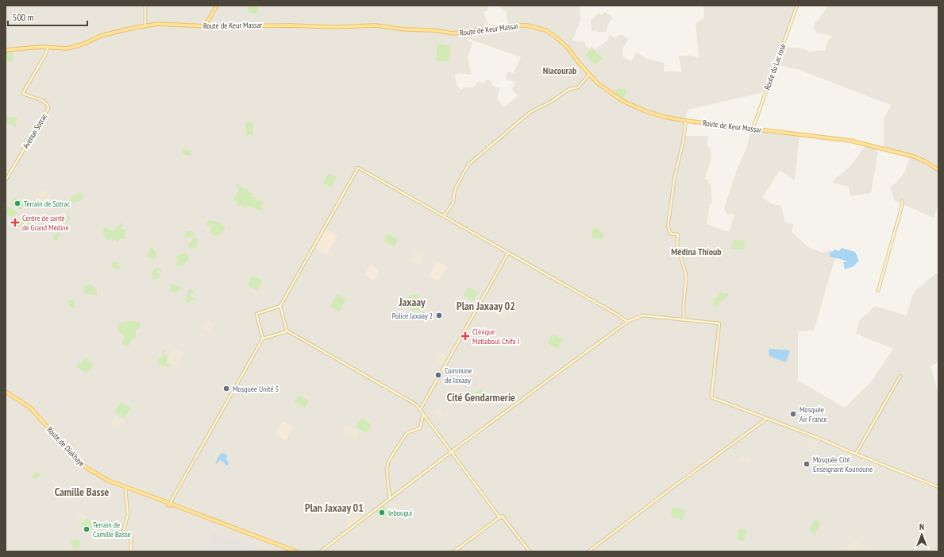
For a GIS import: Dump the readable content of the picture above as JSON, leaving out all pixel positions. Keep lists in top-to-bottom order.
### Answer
{
  "streets": {
    "main road": ["Route de Keur Massar", "Route de Diakhaye"],
    "street": ["Route du Lac rose", "Avenue Sotrac"]
  },
  "crossings": [
    ["Route de Keur Massar", "Route du Lac rose"],
    ["Route de Keur Massar", "Avenue Sotrac"]
  ],
  "districts": [
    "Niacourab",
    "Médina Thioub",
    "Jaxaay",
    "Plan Jaxaay 02",
    "Cité Gendarmerie",
    "Camille Basse",
    "Plan Jaxaay 01"
  ],
  "places": {
    "other": [
      "Terrain de Sotrac",
      "Police Jaxaay 2",
      "Commune de Jaxaay",
      "Mosquée Unité 5",
      "Mosquée Air France",
      "Mosquée Cité Enseignant Kounoune",
      "lebougui",
      "Terrain de Camille Basse"
    ],
    "health": ["Centre de santé de Grand Médine", "Clinique Matlaboul Chifa I"]
  },
  "scale_bar": "500 m",
  "north": "top"
}
